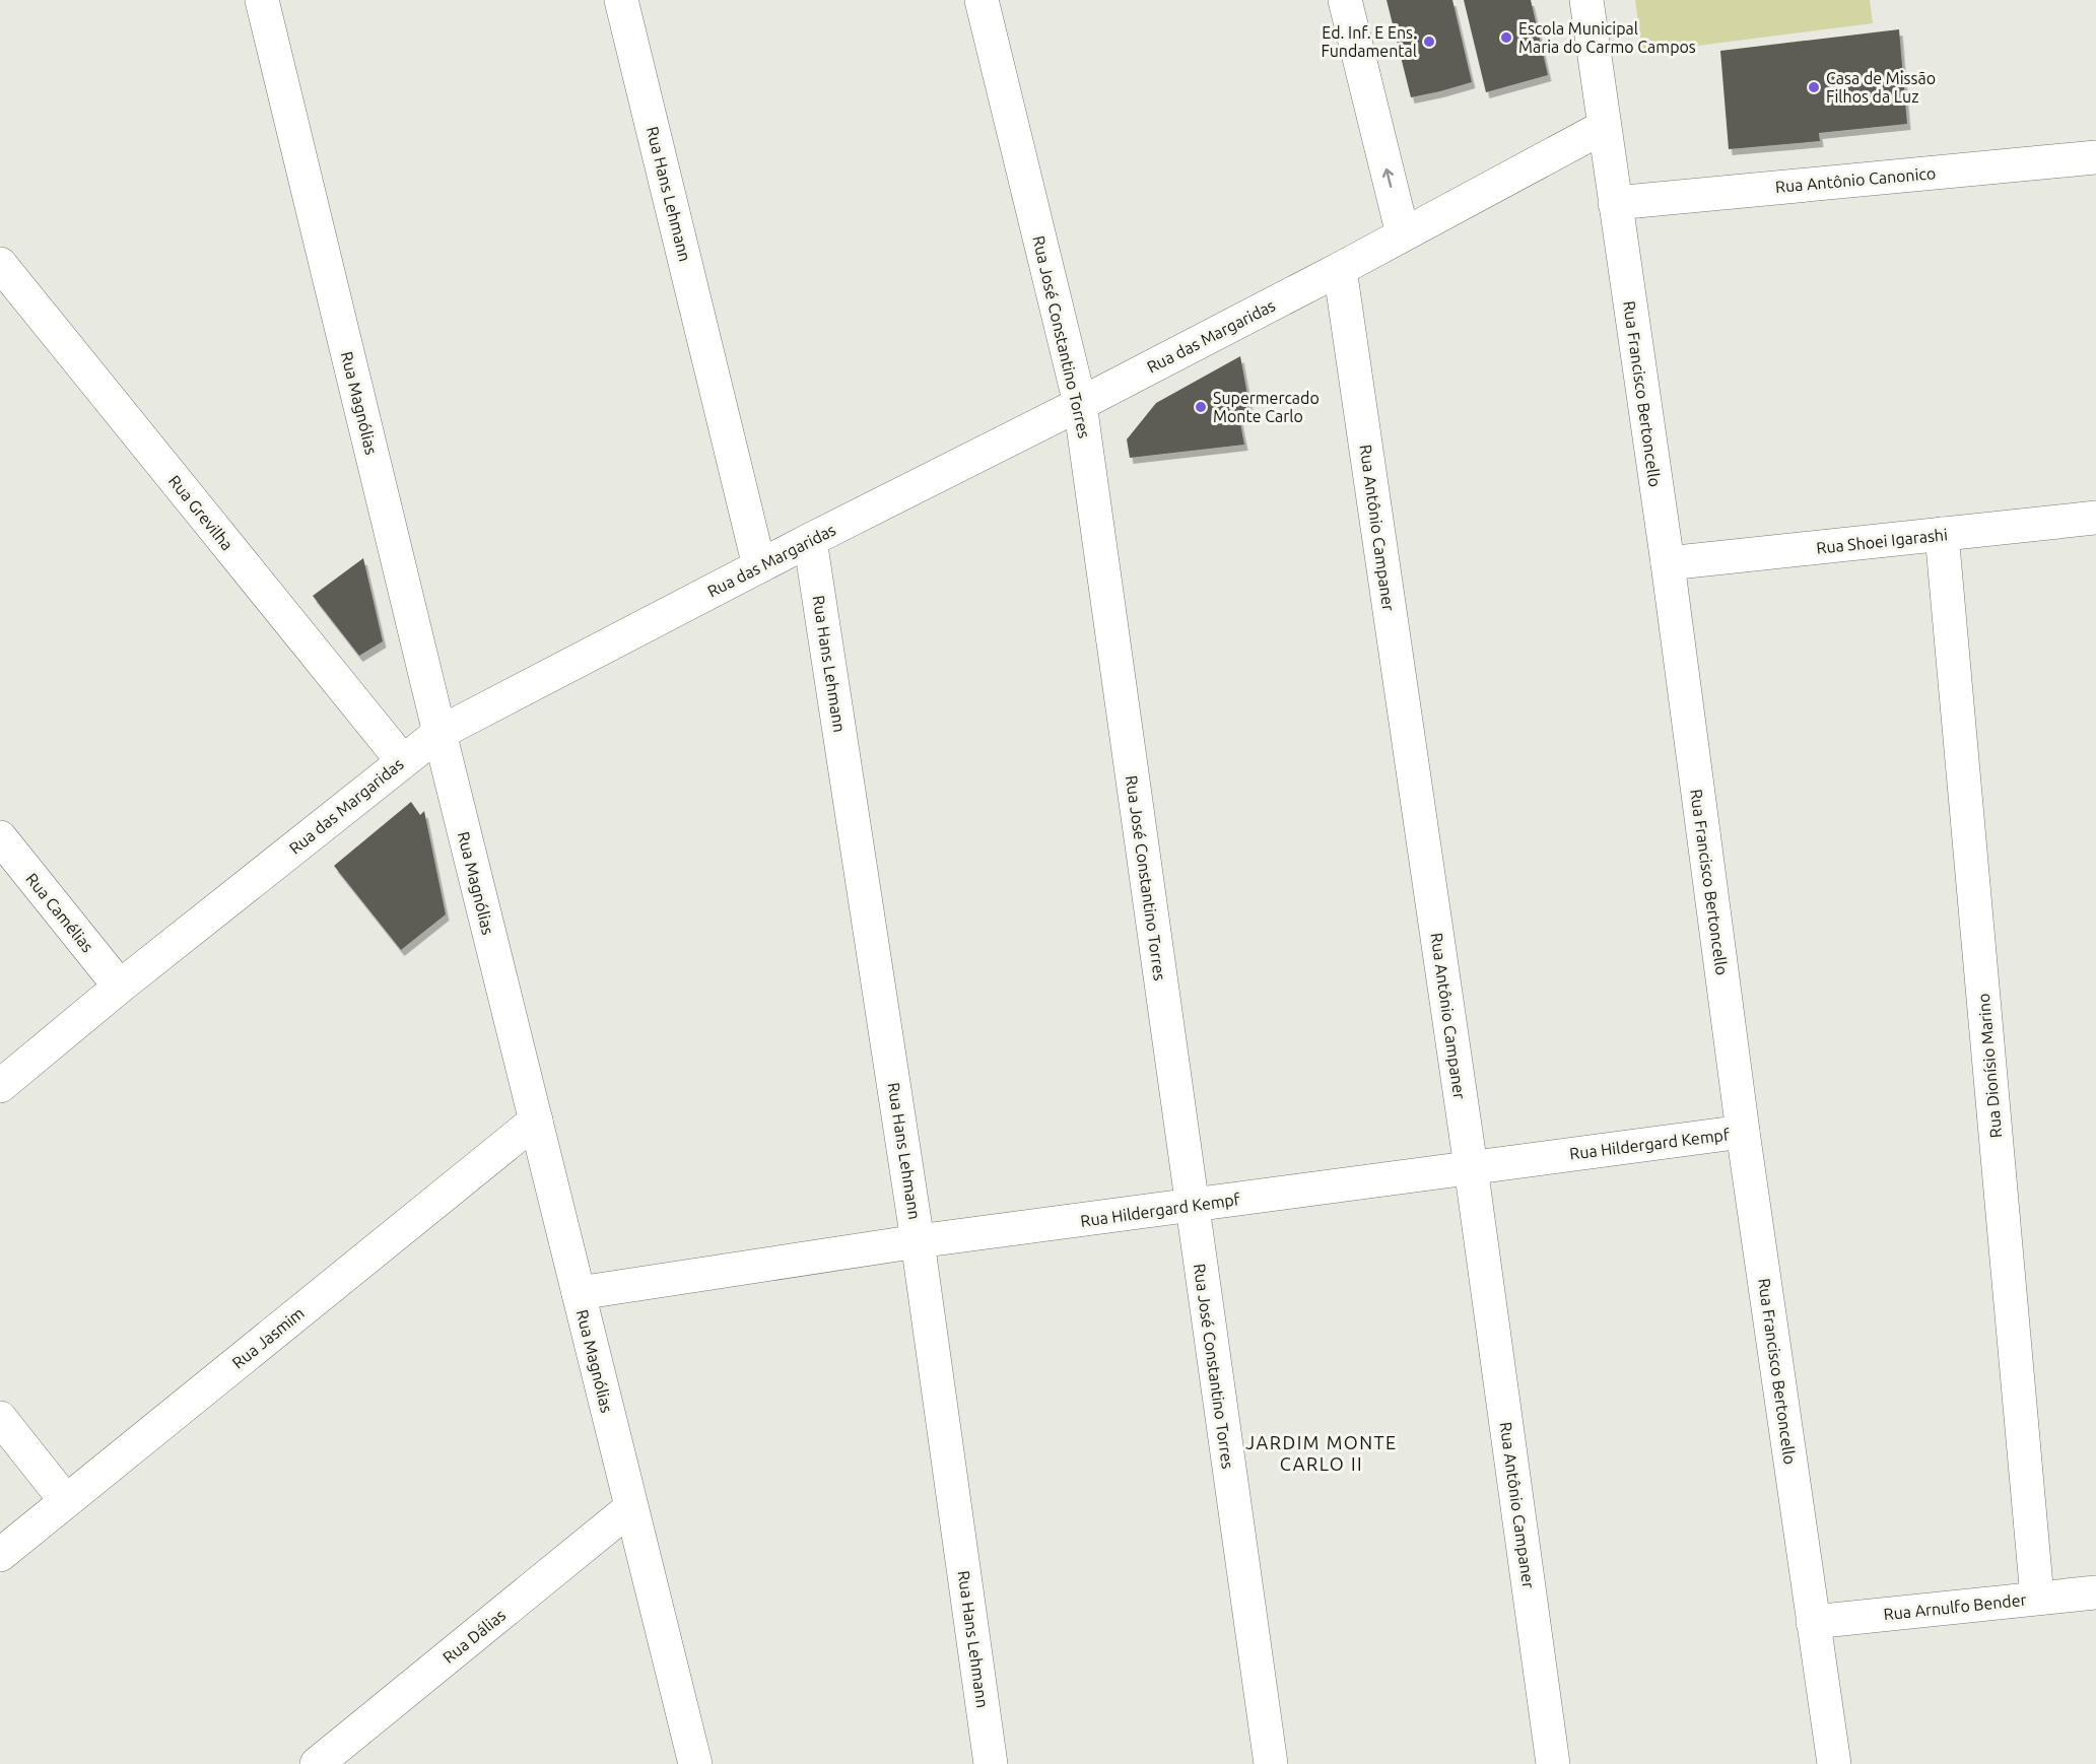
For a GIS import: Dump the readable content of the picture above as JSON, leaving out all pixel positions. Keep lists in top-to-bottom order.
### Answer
{
  "streets": {
    "street": [
      "Rua Antônio Canonico",
      "Rua Hans Lehmann",
      "Rua das Margaridas",
      "Rua José Constantino Torres",
      "Rua Francisco Bertoncello",
      "Rua Magnólias",
      "Rua Grevilha",
      "Rua Antônio Campaner",
      "Rua Shoei Igarashi",
      "Rua Camélias",
      "Rua Dionísio Marino",
      "Rua Hildergard Kempf",
      "Rua Jasmim",
      "Rua Arnulfo Bender",
      "Rua Dálias"
    ]
  },
  "crossings": [
    ["Rua Antônio Canonico", "Rua Francisco Bertoncello"],
    ["Rua Hans Lehmann", "Rua das Margaridas"],
    ["Rua Hans Lehmann", "Rua Hildergard Kempf"],
    ["Rua das Margaridas", "Rua José Constantino Torres"],
    ["Rua das Margaridas", "Rua Francisco Bertoncello"],
    ["Rua das Margaridas", "Rua Magnólias"],
    ["Rua das Margaridas", "Rua Grevilha"],
    ["Rua das Margaridas", "Rua Antônio Campaner"],
    ["Rua das Margaridas", "Rua Camélias"],
    ["Rua José Constantino Torres", "Rua Hildergard Kempf"],
    ["Rua Francisco Bertoncello", "Rua Shoei Igarashi"],
    ["Rua Francisco Bertoncello", "Rua Hildergard Kempf"],
    ["Rua Francisco Bertoncello", "Rua Arnulfo Bender"],
    ["Rua Magnólias", "Rua Hildergard Kempf"],
    ["Rua Magnólias", "Rua Jasmim"],
    ["Rua Magnólias", "Rua Dálias"],
    ["Rua Antônio Campaner", "Rua Hildergard Kempf"],
    ["Rua Shoei Igarashi", "Rua Dionísio Marino"],
    ["Rua Dionísio Marino", "Rua Arnulfo Bender"]
  ],
  "districts": ["JARDIM MONTE CARLO II"],
  "places": [
    "Escola Municipal Maria do Carmo Campos",
    "Ed. Inf. E Ens. Fundamental",
    "Casa de Missão Filhos da Luz",
    "Supermercado Monte Carlo"
  ]
}
